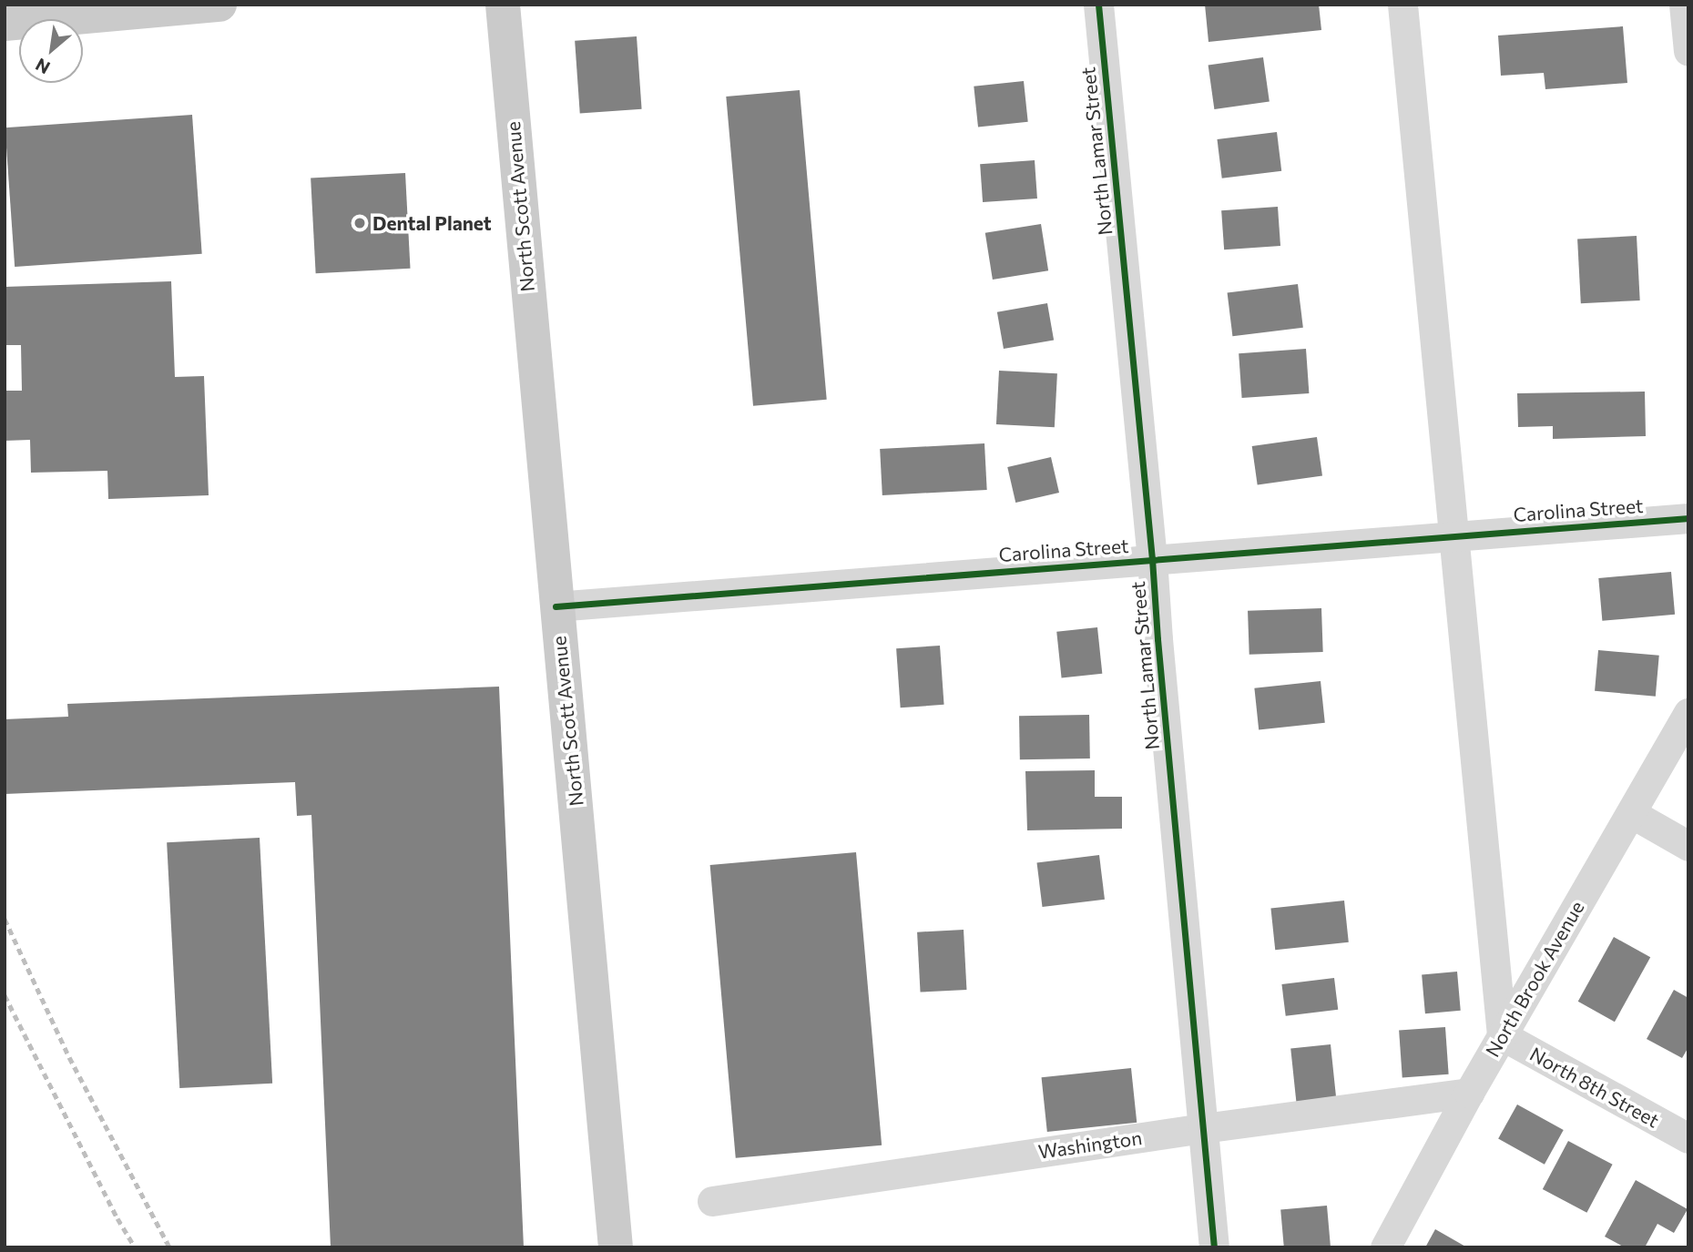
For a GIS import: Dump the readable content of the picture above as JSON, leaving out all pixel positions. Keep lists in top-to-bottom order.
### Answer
{
  "streets": {
    "main road": ["North Scott Avenue"],
    "street": [
      "North Lamar Street",
      "Carolina Street",
      "North Brook Avenue",
      "North 8th Street",
      "Washington"
    ]
  },
  "crossings": [
    ["North Lamar Street", "Carolina Street"],
    ["North Lamar Street", "Washington"],
    ["North Scott Avenue", "Carolina Street"],
    ["North Brook Avenue", "North 8th Street"],
    ["North Brook Avenue", "Washington"]
  ],
  "places": ["Dental Planet"],
  "north": "bottom left"
}
